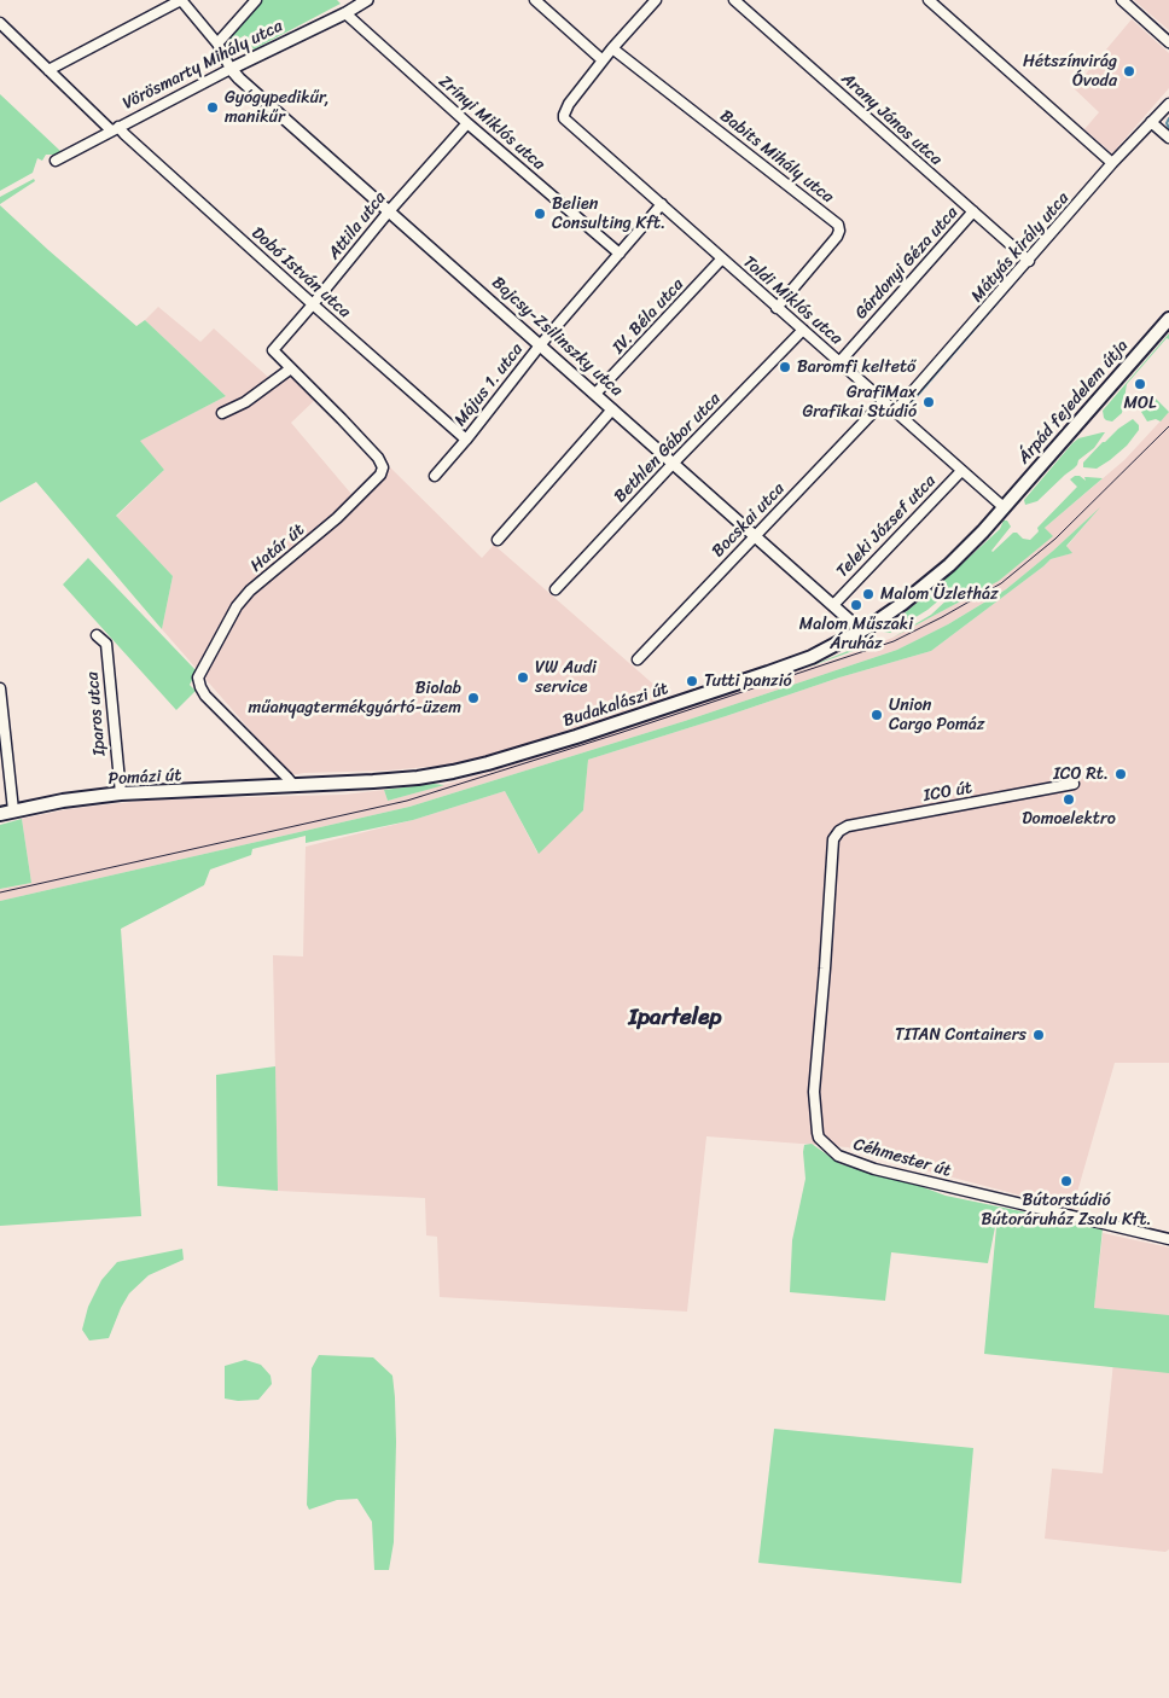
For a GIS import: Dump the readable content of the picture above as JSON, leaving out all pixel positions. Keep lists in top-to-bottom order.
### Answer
{
  "streets": {
    "main road": ["Árpád fejedelem útja", "Budakalászi út", "Pomázi út"],
    "street": [
      "Vörösmarty Mihály utca",
      "Arany János utca",
      "Zrínyi Miklós utca",
      "Babits Mihály utca",
      "Attila utca",
      "Mátyás király utca",
      "Gárdonyi Géza utca",
      "Dobó István utca",
      "Toldi Miklós utca",
      "IV. Béla utca",
      "Bajcsy-Zsilinszky utca",
      "Május 1. utca",
      "Bethlen Gábor utca",
      "Bocskai utca",
      "Teleki József utca",
      "Határ út",
      "Iparos utca",
      "ICO út",
      "Céhmester út"
    ]
  },
  "crossings": [
    ["Vörösmarty Mihály utca", "Zrínyi Miklós utca"],
    ["Vörösmarty Mihály utca", "Dobó István utca"],
    ["Vörösmarty Mihály utca", "Bajcsy-Zsilinszky utca"],
    ["Arany János utca", "Mátyás király utca"],
    ["Arany János utca", "Gárdonyi Géza utca"],
    ["Zrínyi Miklós utca", "Attila utca"],
    ["Zrínyi Miklós utca", "Május 1. utca"],
    ["Babits Mihály utca", "Toldi Miklós utca"],
    ["Attila utca", "Dobó István utca"],
    ["Attila utca", "Bajcsy-Zsilinszky utca"],
    ["Attila utca", "Határ út"],
    ["Mátyás király utca", "Toldi Miklós utca"],
    ["Gárdonyi Géza utca", "Toldi Miklós utca"],
    ["Dobó István utca", "Május 1. utca"],
    ["Toldi Miklós utca", "IV. Béla utca"],
    ["Toldi Miklós utca", "Május 1. utca"],
    ["Toldi Miklós utca", "Árpád fejedelem útja"],
    ["Toldi Miklós utca", "Bethlen Gábor utca"],
    ["Toldi Miklós utca", "Bocskai utca"],
    ["Toldi Miklós utca", "Teleki József utca"],
    ["Toldi Miklós utca", "Budakalászi út"],
    ["IV. Béla utca", "Bajcsy-Zsilinszky utca"],
    ["Bajcsy-Zsilinszky utca", "Május 1. utca"],
    ["Bajcsy-Zsilinszky utca", "Bethlen Gábor utca"],
    ["Bajcsy-Zsilinszky utca", "Bocskai utca"],
    ["Bajcsy-Zsilinszky utca", "Teleki József utca"],
    ["Bajcsy-Zsilinszky utca", "Budakalászi út"],
    ["Árpád fejedelem útja", "Budakalászi út"],
    ["Határ út", "Budakalászi út"],
    ["Határ út", "Pomázi út"],
    ["Budakalászi út", "Pomázi út"],
    ["Iparos utca", "Pomázi út"],
    ["ICO út", "Céhmester út"]
  ],
  "districts": ["Ipartelep"],
  "places": [
    "Hétszínvirág Óvoda",
    "Gyógypedikűr, manikűr",
    "Belien Consulting Kft.",
    "Baromfi keltető",
    "MOL",
    "GrafiMax Grafikai Stúdió",
    "Malom Üzletház",
    "Malom Műszaki Áruház",
    "VW Audi service",
    "Tutti panzió",
    "Biolab műanyagtermékgyártó-üzem",
    "Union Cargo Pomáz",
    "ICO Rt.",
    "Domoelektro",
    "TITAN Containers",
    "Bútorstúdió Bútoráruház Zsalu Kft."
  ]
}
